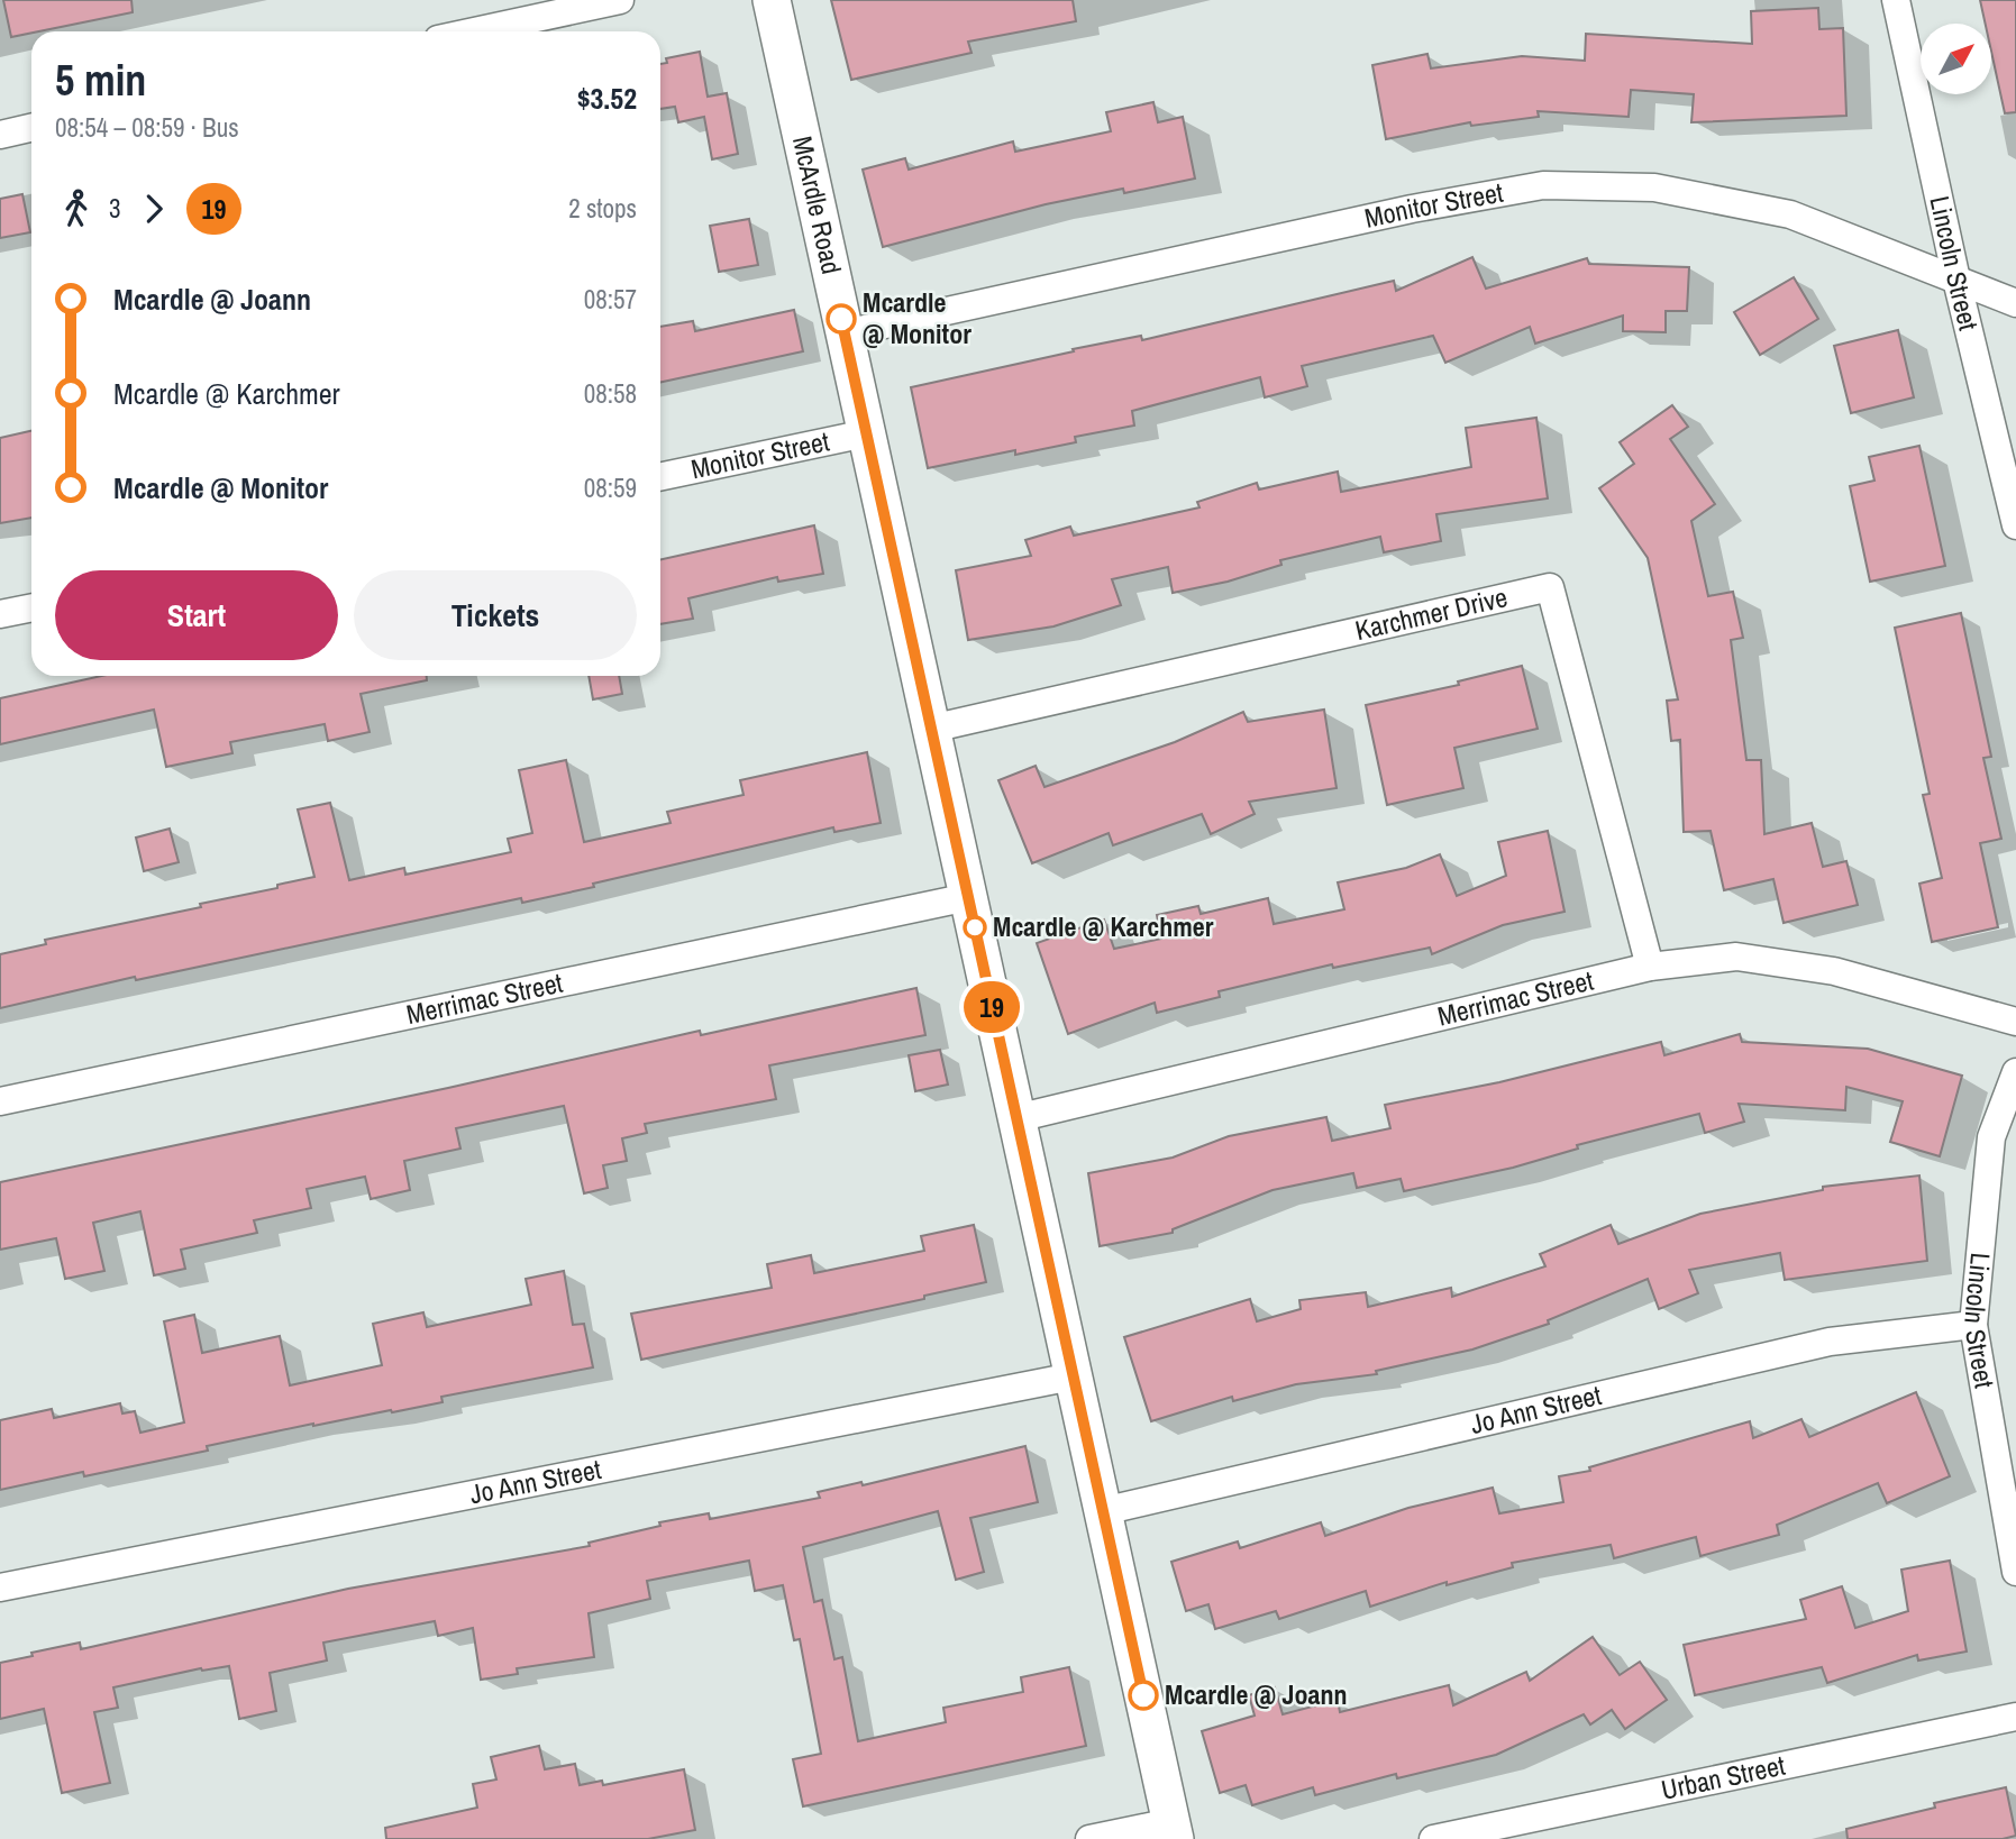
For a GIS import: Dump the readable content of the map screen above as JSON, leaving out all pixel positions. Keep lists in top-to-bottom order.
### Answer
{
  "streets": {
    "main road": ["McArdle Road"],
    "street": [
      "Monitor Street",
      "Lincoln Street",
      "Karchmer Drive",
      "Merrimac Street",
      "Jo Ann Street",
      "Urban Street"
    ]
  },
  "crossings": [
    ["McArdle Road", "Monitor Street"],
    ["McArdle Road", "Karchmer Drive"],
    ["McArdle Road", "Merrimac Street"],
    ["McArdle Road", "Jo Ann Street"],
    ["Monitor Street", "Lincoln Street"],
    ["Lincoln Street", "Jo Ann Street"],
    ["Karchmer Drive", "Merrimac Street"]
  ],
  "places": ["Mcardle @ Monitor", "Mcardle @ Karchmer", "Mcardle @ Joann"],
  "lines": ["bus line 19"],
  "north": "top right",
  "page": {
    "on_map": "19",
    "heading": ["5 min", "08:54 – 08:59 · Bus", "$3.52"],
    "legs": ["3", "19", "2 stops"],
    "list": [
      {
        "name": "Mcardle @ Joann",
        "value": "08:57"
      },
      {
        "name": "Mcardle @ Karchmer",
        "value": "08:58"
      },
      {
        "name": "Mcardle @ Monitor",
        "value": "08:59"
      }
    ],
    "buttons": ["Start", "Tickets"]
  }
}
